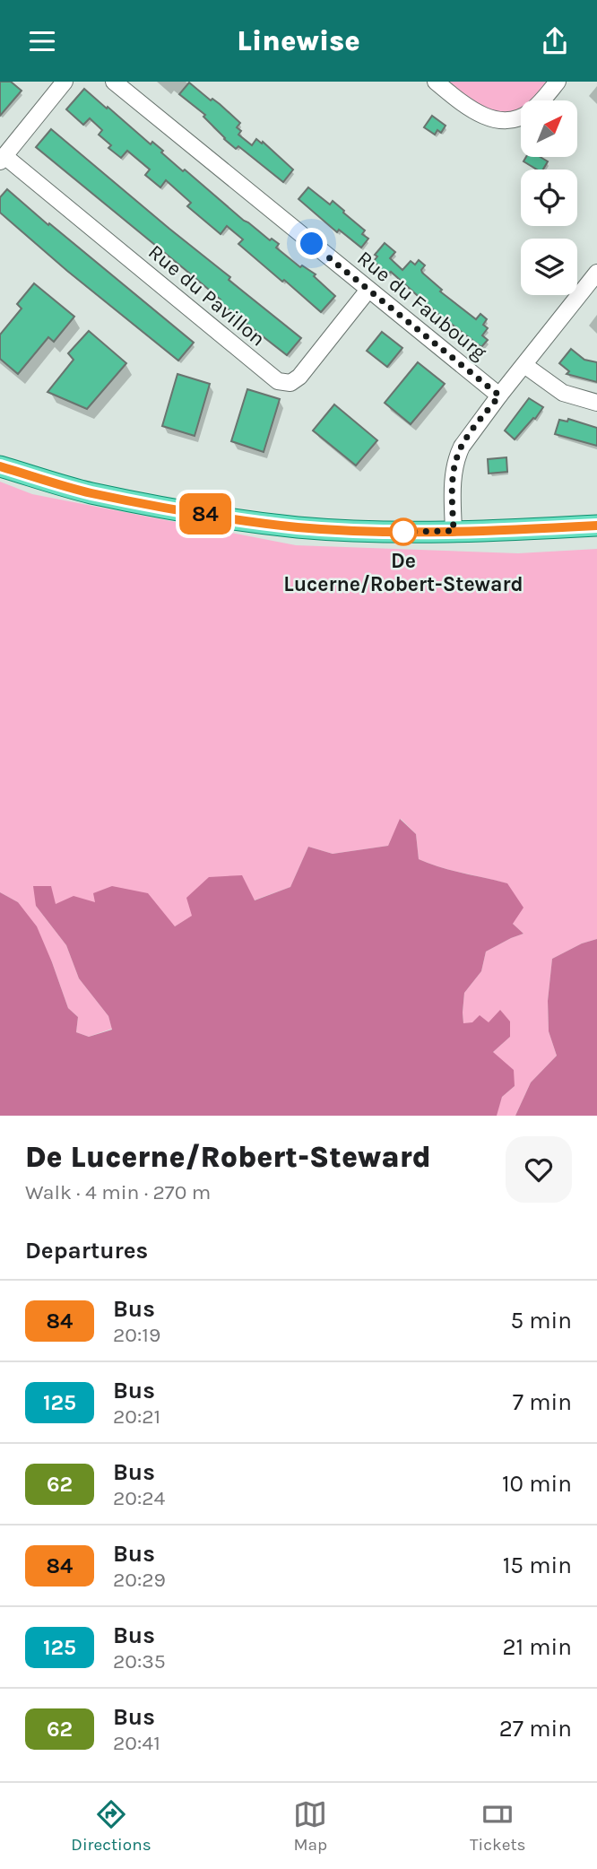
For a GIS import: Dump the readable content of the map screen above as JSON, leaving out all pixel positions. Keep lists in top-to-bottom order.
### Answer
{
  "streets": {
    "street": ["Rue du Pavillon", "Rue du Faubourg"]
  },
  "crossings": [
    ["Rue du Pavillon", "Rue du Faubourg"]
  ],
  "places": ["De Lucerne/Robert-Steward"],
  "lines": ["bus line 84"],
  "north": "top right",
  "page": {
    "header": "Linewise",
    "on_map": "84",
    "heading": [
      ["De Lucerne/Robert-Steward", "Walk · 4 min · 270 m"],
      "Departures"
    ],
    "list": [
      {
        "mark": "84",
        "name": "Bus",
        "note": "20:19",
        "value": "5 min"
      },
      {
        "mark": "125",
        "name": "Bus",
        "note": "20:21",
        "value": "7 min"
      },
      {
        "mark": "62",
        "name": "Bus",
        "note": "20:24",
        "value": "10 min"
      },
      {
        "mark": "84",
        "name": "Bus",
        "note": "20:29",
        "value": "15 min"
      },
      {
        "mark": "125",
        "name": "Bus",
        "note": "20:35",
        "value": "21 min"
      },
      {
        "mark": "62",
        "name": "Bus",
        "note": "20:41",
        "value": "27 min"
      }
    ],
    "tabs": ["Directions", "Map", "Tickets"]
  }
}
